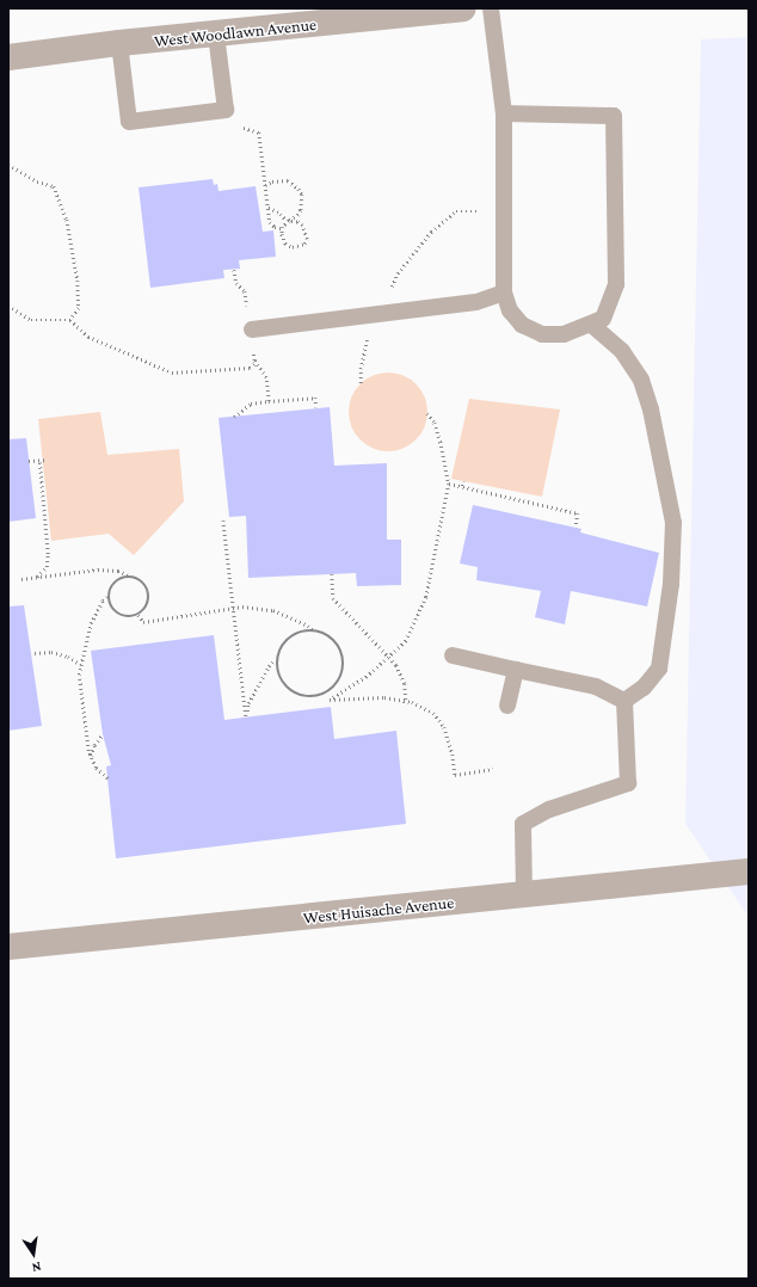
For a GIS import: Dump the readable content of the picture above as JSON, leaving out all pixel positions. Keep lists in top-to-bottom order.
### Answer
{
  "streets": {
    "street": ["West Woodlawn Avenue", "West Huisache Avenue"]
  },
  "north": "bottom"
}
